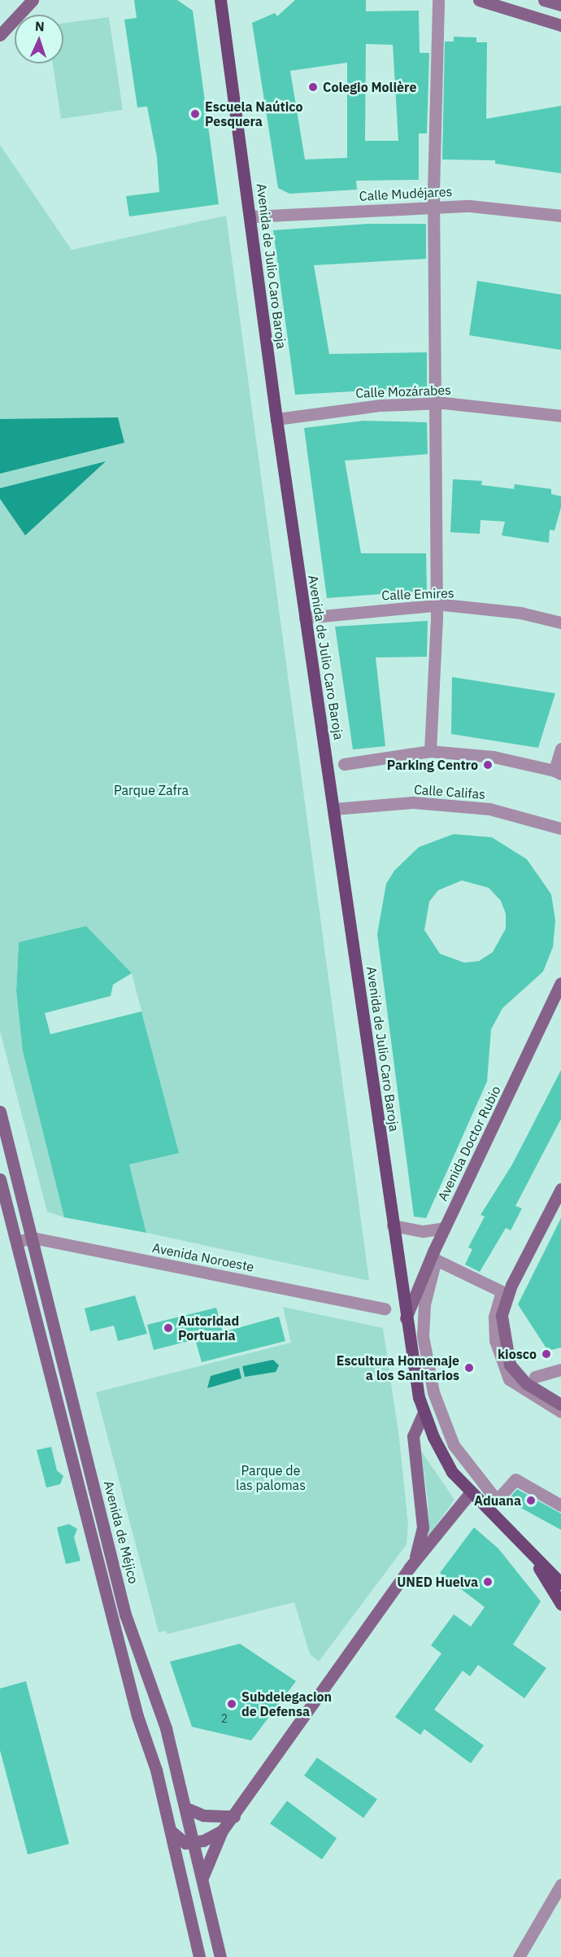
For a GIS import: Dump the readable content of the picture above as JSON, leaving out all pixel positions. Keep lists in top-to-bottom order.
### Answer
{
  "streets": {
    "main road": ["Avenida de Julio Caro Baroja"],
    "street": [
      "Calle Mudéjares",
      "Calle Mozárabes",
      "Calle Emires",
      "Calle Califas",
      "Avenida Doctor Rubio",
      "Avenida Noroeste",
      "Avenida de Méjico"
    ]
  },
  "crossings": [
    ["Calle Mudéjares", "Avenida de Julio Caro Baroja"],
    ["Avenida de Julio Caro Baroja", "Calle Mozárabes"],
    ["Avenida de Julio Caro Baroja", "Calle Emires"],
    ["Avenida de Julio Caro Baroja", "Calle Califas"],
    ["Avenida de Julio Caro Baroja", "Avenida Doctor Rubio"],
    ["Avenida Noroeste", "Avenida de Méjico"]
  ],
  "parks": ["Parque Zafra", "Parque de las palomas"],
  "places": [
    "Colegio Molière",
    "Escuela Naútico Pesquera",
    "Parking Centro",
    "Autoridad Portuaria",
    "kiosco",
    "Escultura Homenaje a los Sanitarios",
    "Aduana",
    "UNED Huelva",
    "Subdelegacion de Defensa"
  ],
  "house_numbers": ["2"],
  "north": "top"
}
